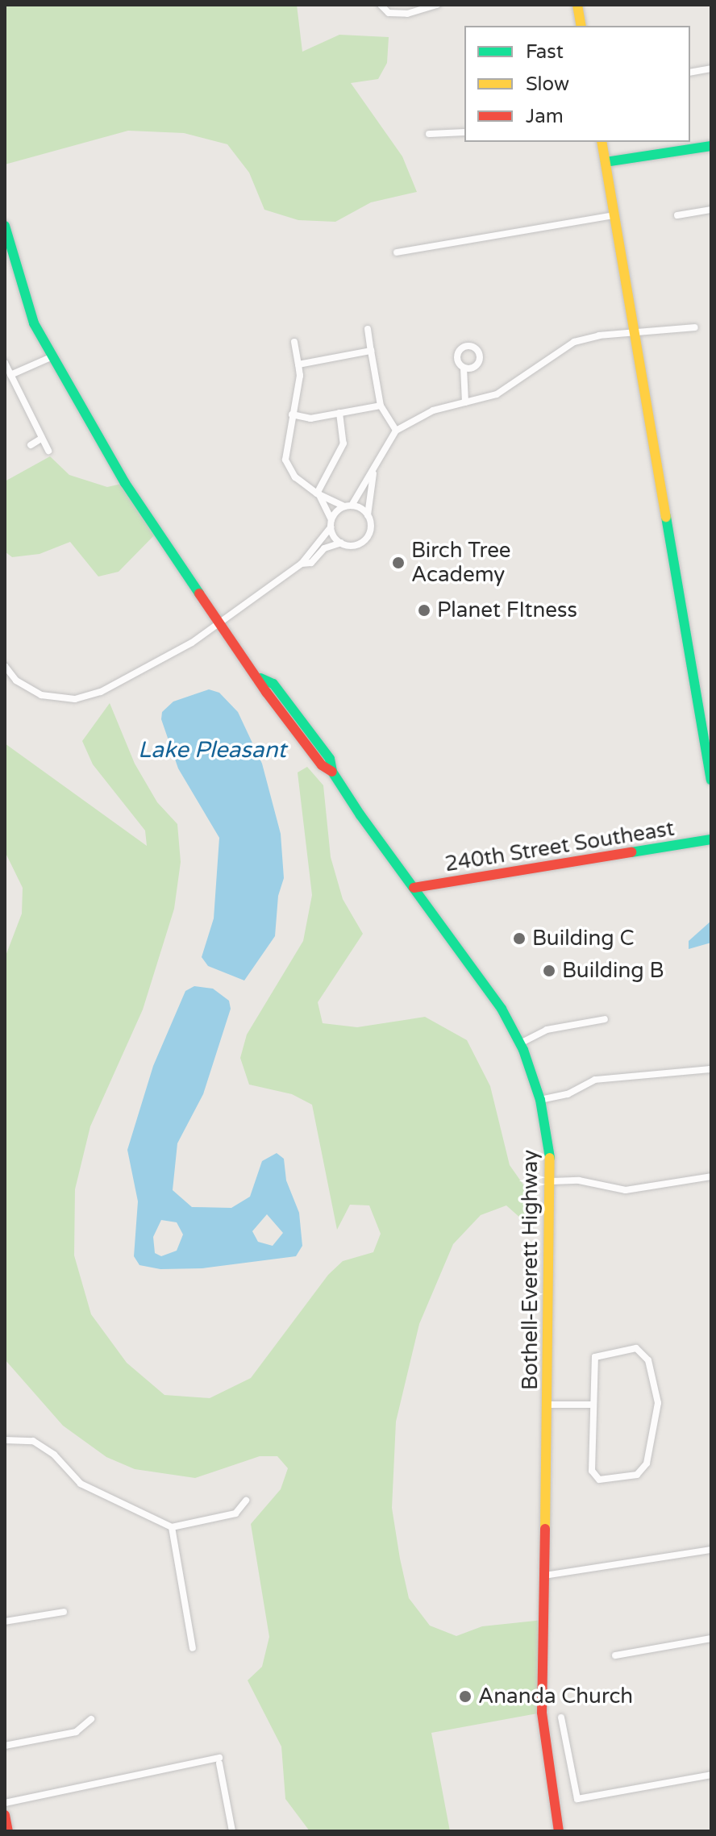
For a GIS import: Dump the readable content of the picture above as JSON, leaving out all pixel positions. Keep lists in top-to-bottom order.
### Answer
{
  "streets": {
    "main road": ["240th Street Southeast", "Bothell-Everett Highway"]
  },
  "crossings": [
    ["240th Street Southeast", "Bothell-Everett Highway"]
  ],
  "water": ["Lake Pleasant"],
  "places": [
    "Birch Tree Academy",
    "Planet FItness",
    "Building C",
    "Building B",
    "Ananda Church"
  ],
  "legend": ["Fast", "Slow", "Jam"]
}
